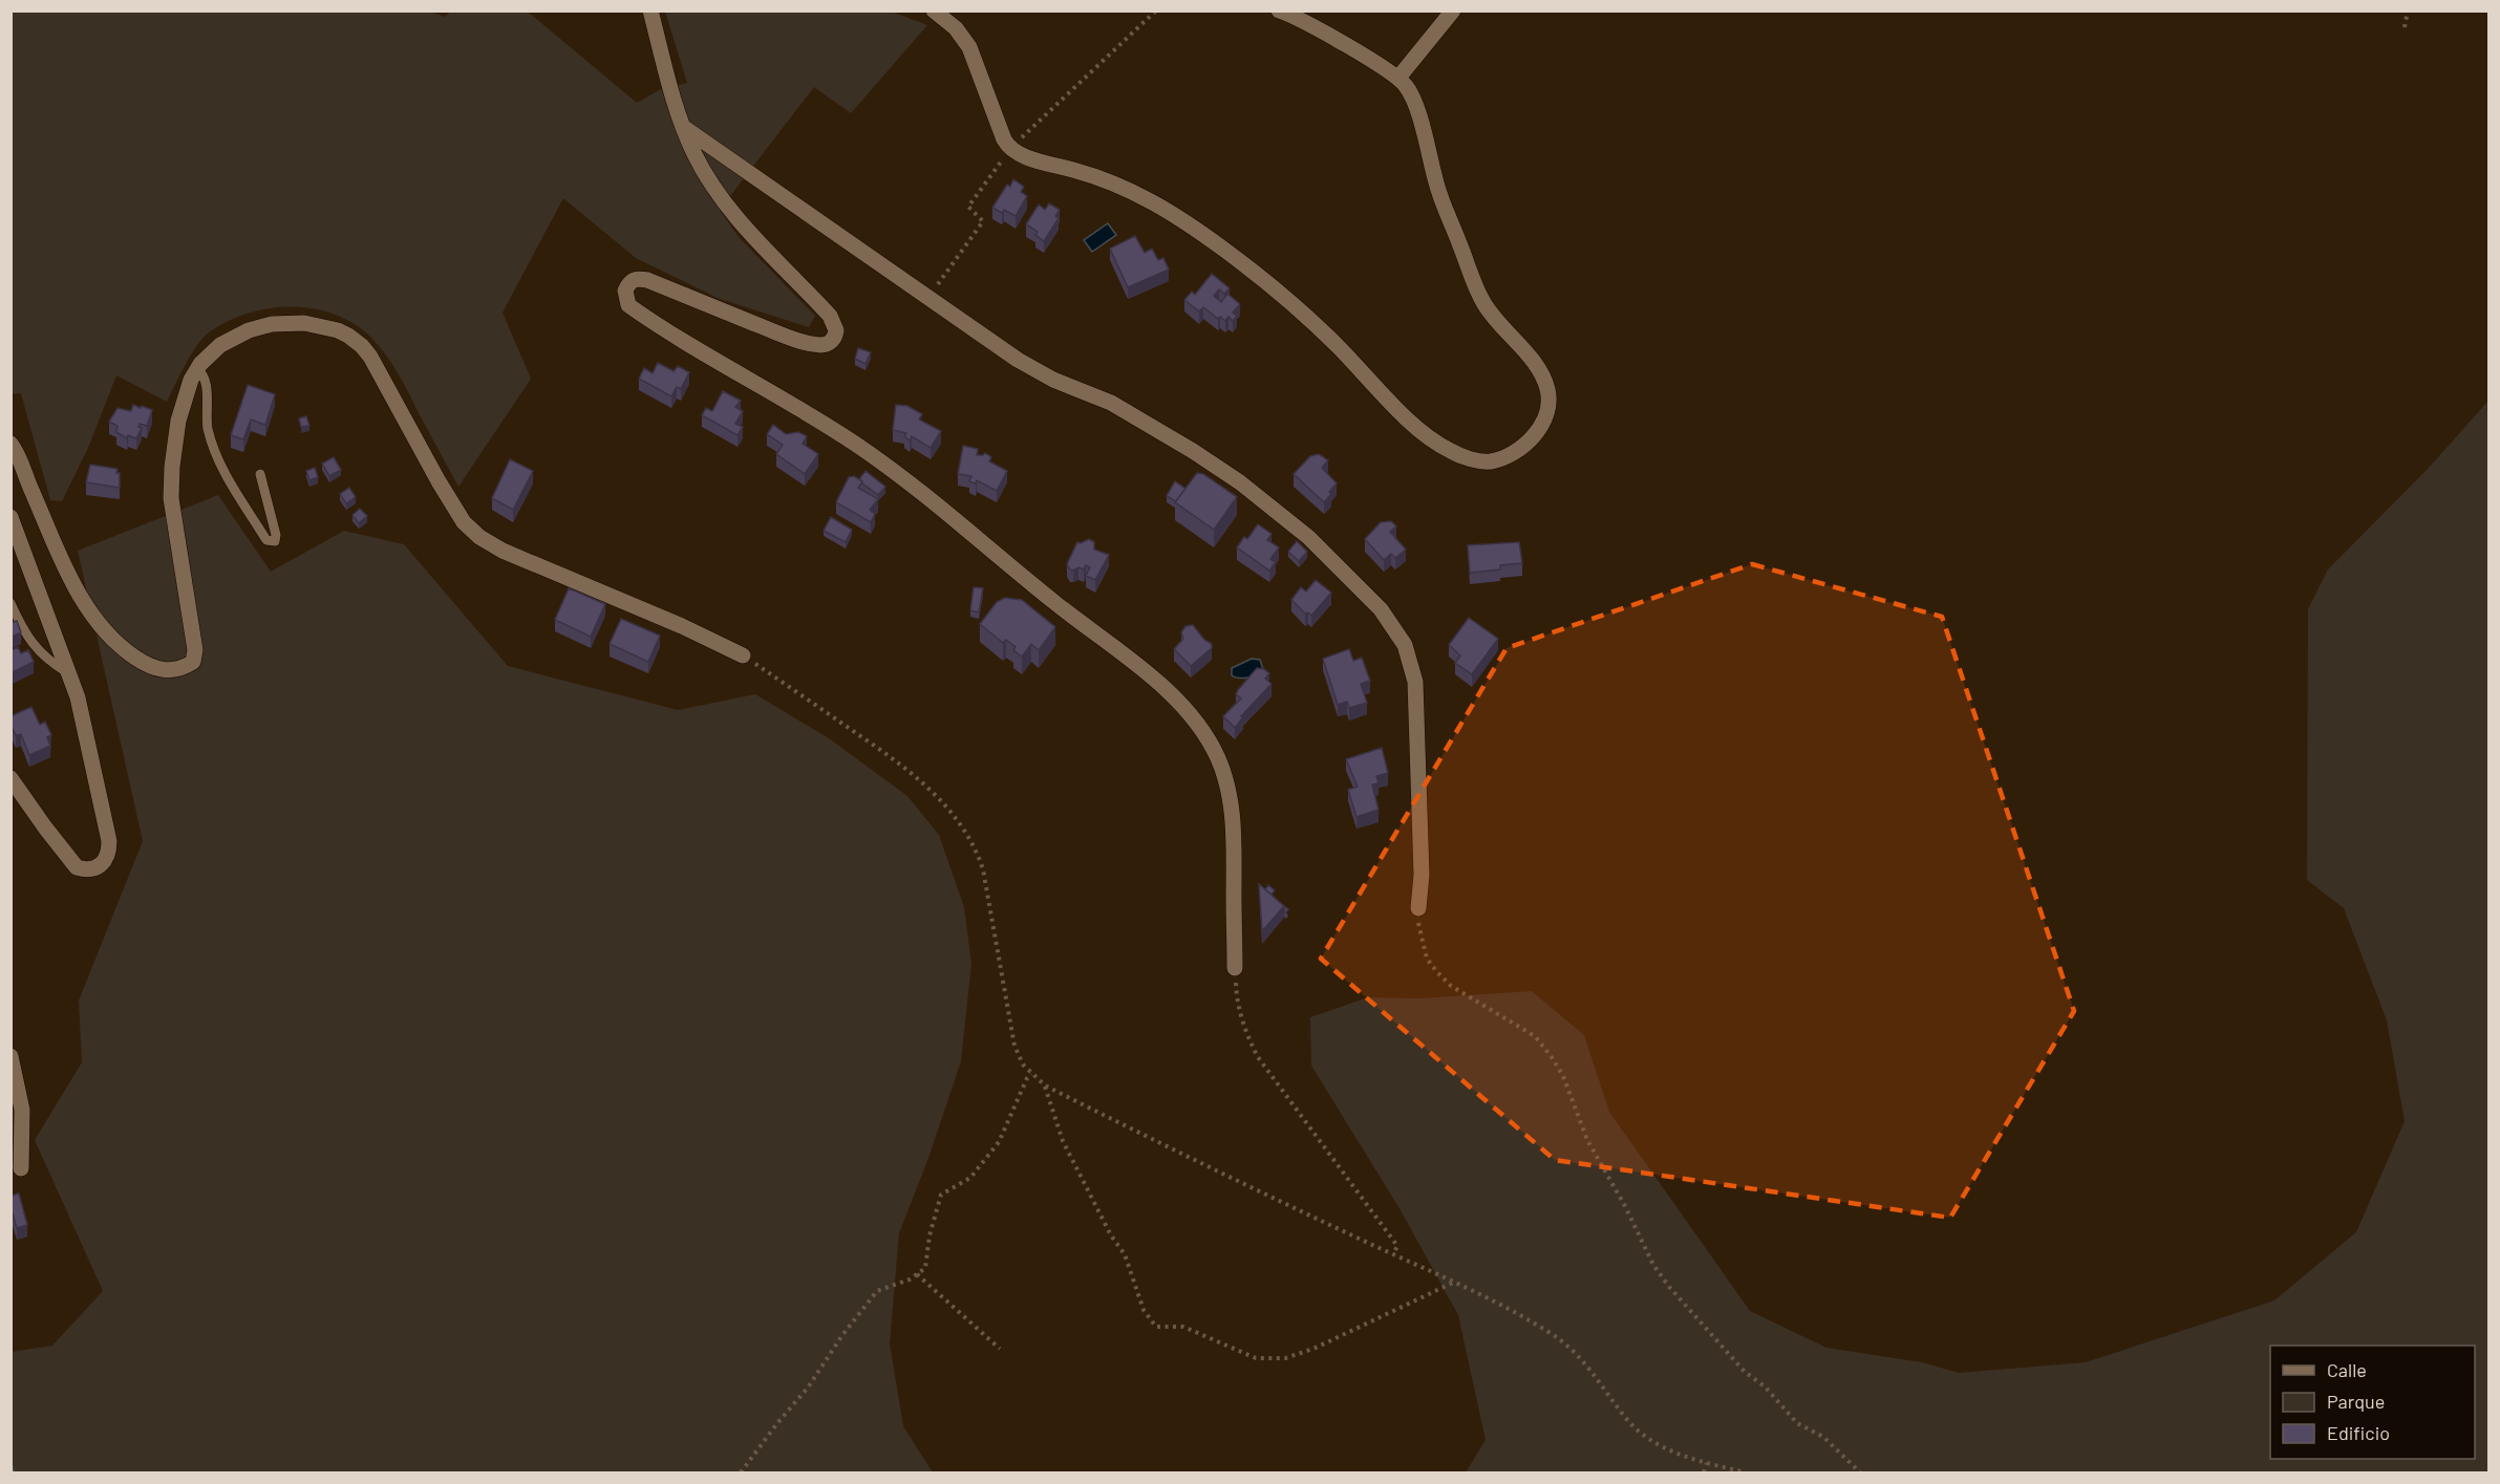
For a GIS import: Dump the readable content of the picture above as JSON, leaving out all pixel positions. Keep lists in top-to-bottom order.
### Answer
{
  "legend": ["Calle", "Parque", "Edificio"]
}
